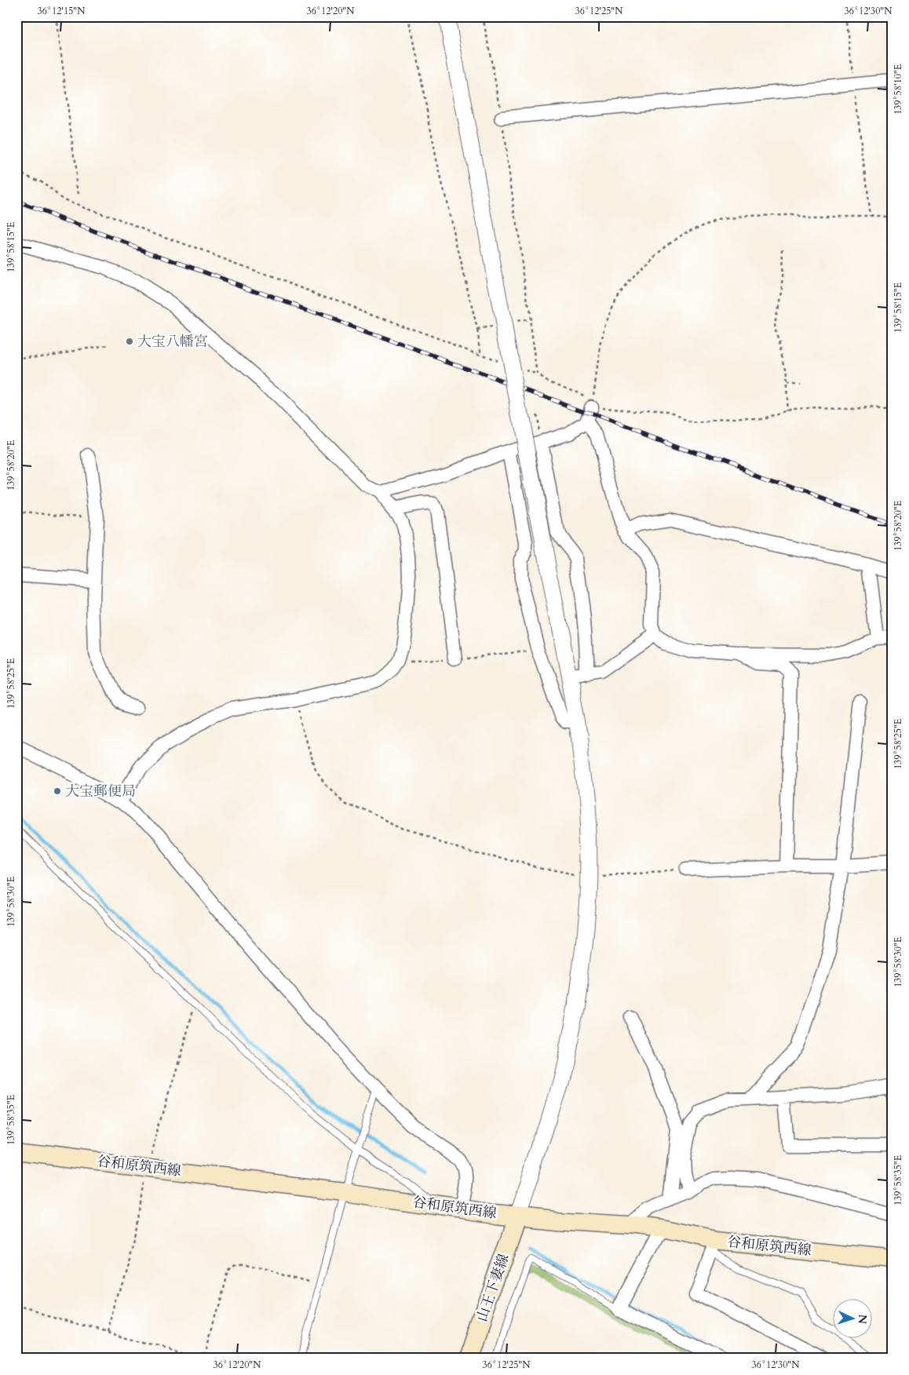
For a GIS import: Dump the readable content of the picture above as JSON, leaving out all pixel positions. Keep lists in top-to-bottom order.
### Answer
{
  "streets": {
    "main road": ["谷和原筑西線", "山王下妻線"]
  },
  "crossings": [
    ["谷和原筑西線", "山王下妻線"]
  ],
  "places": ["大宝八幡宮", "大宝郵便局"],
  "north": "right",
  "coordinates": [
    "36°12'15\"N",
    "36°12'20\"N",
    "36°12'25\"N",
    "36°12'30\"N",
    "139°58'10\"E",
    "139°58'15\"E",
    "139°58'20\"E",
    "139°58'25\"E",
    "139°58'30\"E",
    "139°58'35\"E"
  ]
}
